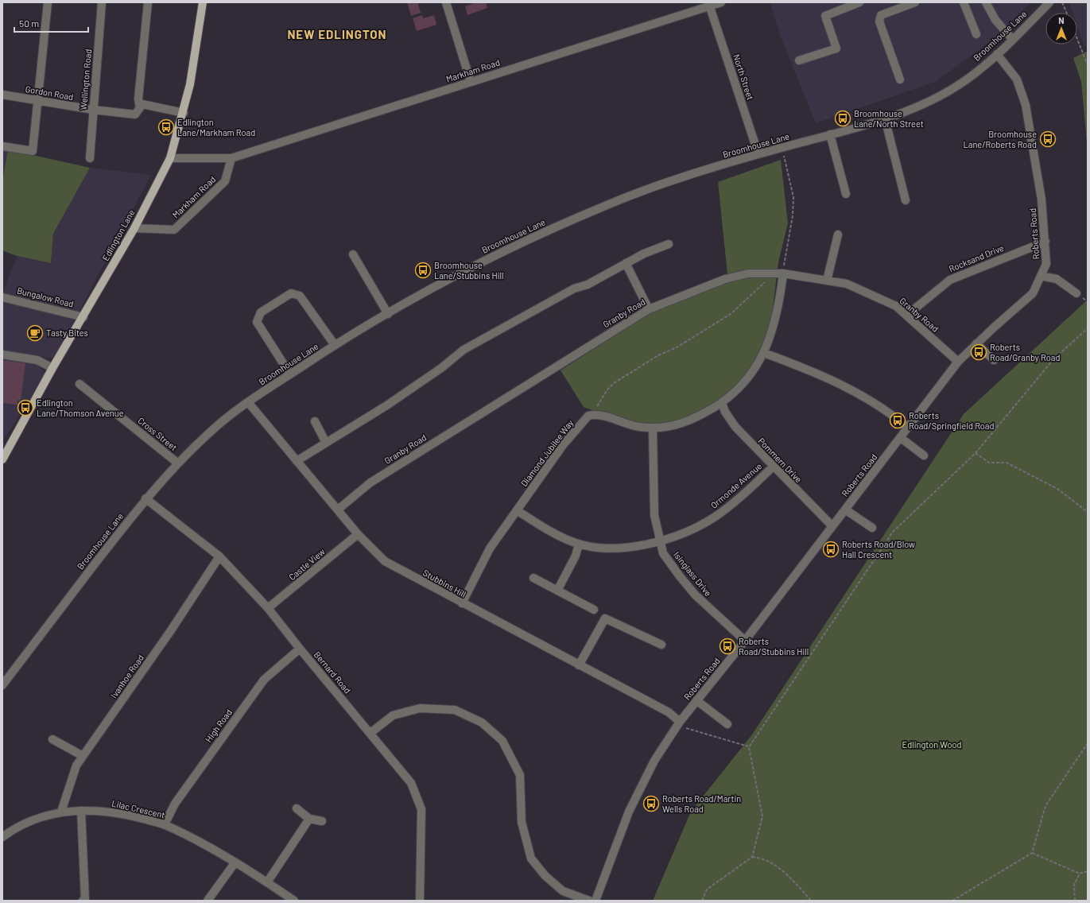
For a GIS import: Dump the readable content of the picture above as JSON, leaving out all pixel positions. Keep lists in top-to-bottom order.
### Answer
{
  "streets": {
    "main road": ["Edlington Lane"],
    "street": [
      "Broomhouse Lane",
      "Markham Road",
      "North Street",
      "Wellington Road",
      "Gordon Road",
      "Roberts Road",
      "Rocksand Drive",
      "Bungalow Road",
      "Granby Road",
      "Cross Street",
      "Diamond Jubilee Way",
      "Pommern Drive",
      "Ormonde Avenue",
      "Castle View",
      "Isinglass Drive",
      "Stubbins Hill",
      "Bernard Road",
      "Ivanhoe Road",
      "High Road",
      "Lilac Crescent"
    ]
  },
  "crossings": [
    ["Broomhouse Lane", "North Street"],
    ["Broomhouse Lane", "Roberts Road"],
    ["Broomhouse Lane", "Cross Street"],
    ["Broomhouse Lane", "Stubbins Hill"],
    ["Broomhouse Lane", "Bernard Road"],
    ["Markham Road", "North Street"],
    ["Markham Road", "Edlington Lane"],
    ["Wellington Road", "Gordon Road"],
    ["Roberts Road", "Rocksand Drive"],
    ["Roberts Road", "Granby Road"],
    ["Roberts Road", "Pommern Drive"],
    ["Roberts Road", "Isinglass Drive"],
    ["Roberts Road", "Stubbins Hill"],
    ["Edlington Lane", "Bungalow Road"],
    ["Rocksand Drive", "Granby Road"],
    ["Granby Road", "Stubbins Hill"],
    ["Diamond Jubilee Way", "Ormonde Avenue"],
    ["Diamond Jubilee Way", "Stubbins Hill"],
    ["Pommern Drive", "Ormonde Avenue"],
    ["Ormonde Avenue", "Isinglass Drive"],
    ["Castle View", "Stubbins Hill"],
    ["Castle View", "Bernard Road"],
    ["Bernard Road", "Ivanhoe Road"],
    ["Bernard Road", "High Road"],
    ["Ivanhoe Road", "Lilac Crescent"],
    ["High Road", "Lilac Crescent"]
  ],
  "districts": ["NEW EDLINGTON"],
  "parks": ["Edlington Wood"],
  "places": {
    "bus stop": [
      "Broomhouse Lane/North Street",
      "Edlington Lane/Markham Road",
      "Broomhouse Lane/Roberts Road",
      "Broomhouse Lane/Stubbins Hill",
      "Roberts Road/Granby Road",
      "Edlington Lane/Thomson Avenue",
      "Roberts Road/Springfield Road",
      "Roberts Road/Blow Hall Crescent",
      "Roberts Road/Stubbins Hill",
      "Roberts Road/Martin Wells Road"
    ],
    "cafe": ["Tasty Bites"]
  },
  "scale_bar": "50 m",
  "north": "top"
}
